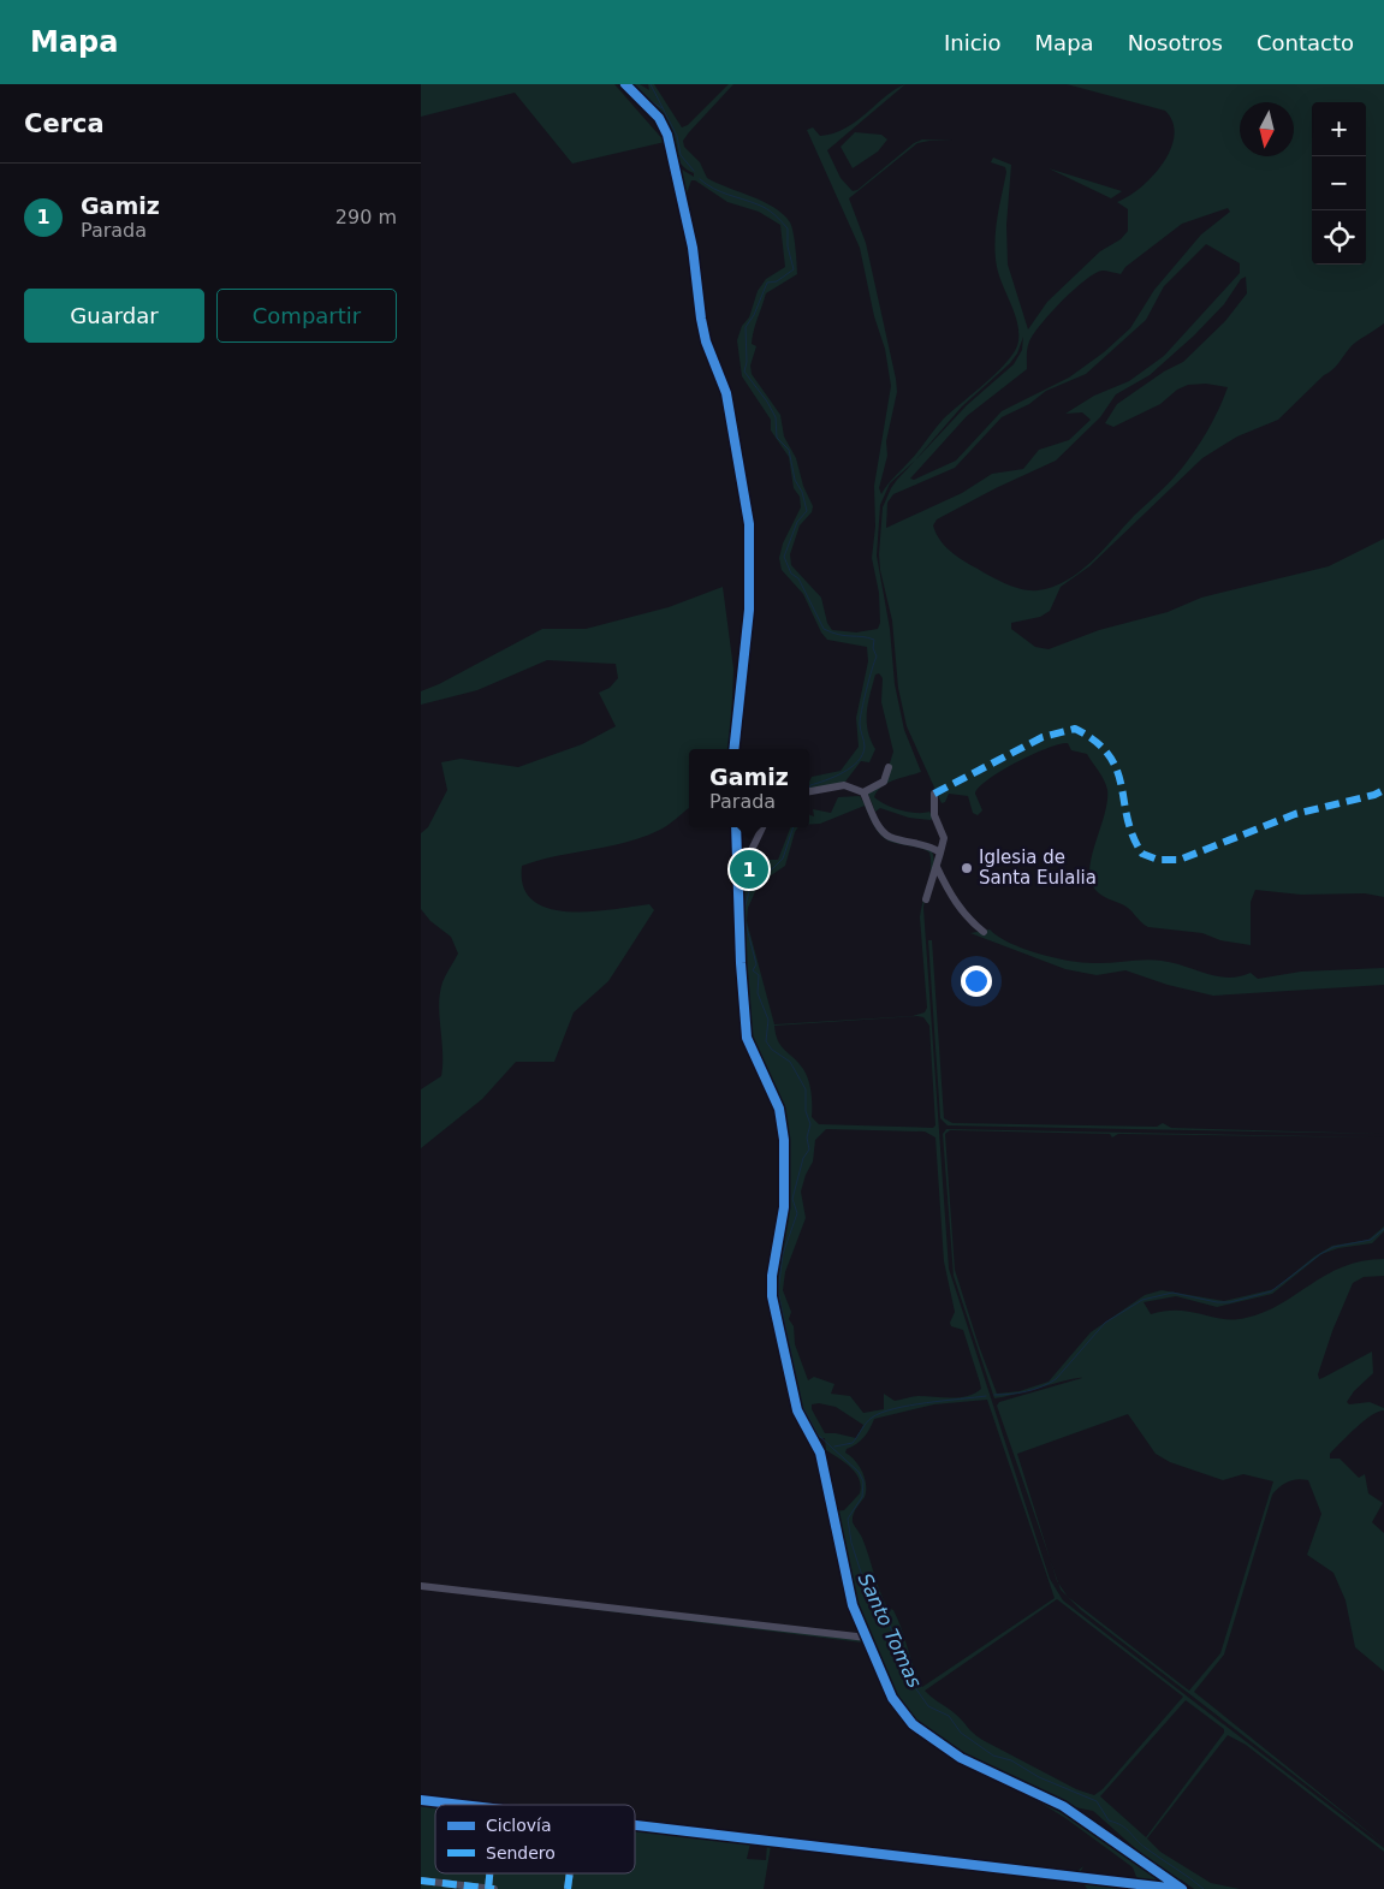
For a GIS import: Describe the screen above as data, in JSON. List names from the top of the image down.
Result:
{
  "water": ["Santo Tomas"],
  "places": ["Iglesia de Santa Eulalia"],
  "legend": ["Ciclovía", "Sendero"],
  "north": "bottom",
  "page": {
    "header": "Mapa",
    "nav": [
      "Inicio",
      "Mapa",
      "Nosotros",
      "Contacto"
    ],
    "heading": "Cerca",
    "map_buttons": ["+", "−"],
    "list": [
      {
        "mark": "1",
        "name": "Gamiz",
        "note": "Parada",
        "value": "290 m"
      }
    ],
    "buttons": ["Guardar", "Compartir"],
    "popup": ["Gamiz", "Parada"],
    "pins": "1"
  }
}
